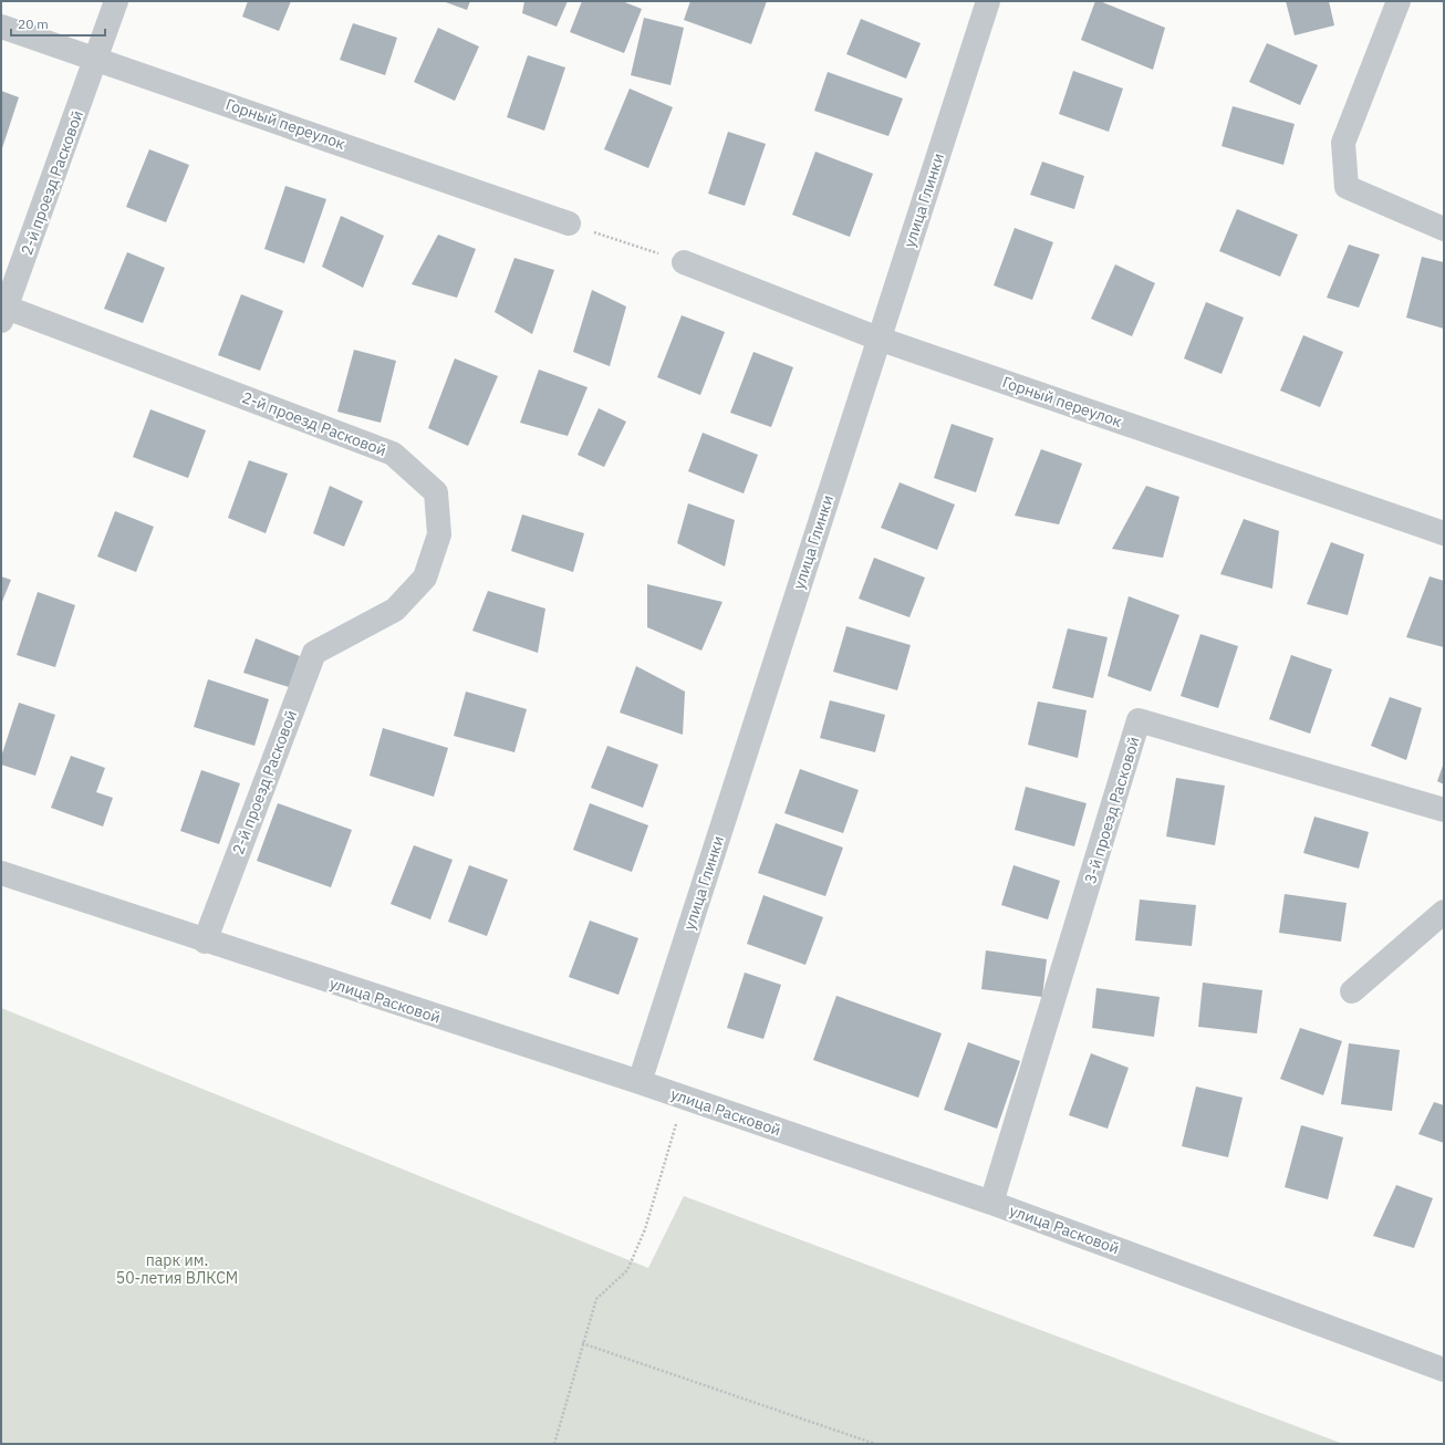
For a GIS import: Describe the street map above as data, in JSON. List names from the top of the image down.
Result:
{
  "streets": {
    "street": [
      "Горный переулок",
      "2-й проезд Расковой",
      "улица Глинки",
      "3-й проезд Расковой",
      "улица Расковой"
    ]
  },
  "crossings": [
    ["Горный переулок", "2-й проезд Расковой"],
    ["Горный переулок", "улица Глинки"],
    ["2-й проезд Расковой", "улица Расковой"],
    ["улица Глинки", "улица Расковой"],
    ["3-й проезд Расковой", "улица Расковой"]
  ],
  "parks": ["парк им. 50-летия ВЛКСМ"],
  "scale_bar": "20 m"
}
